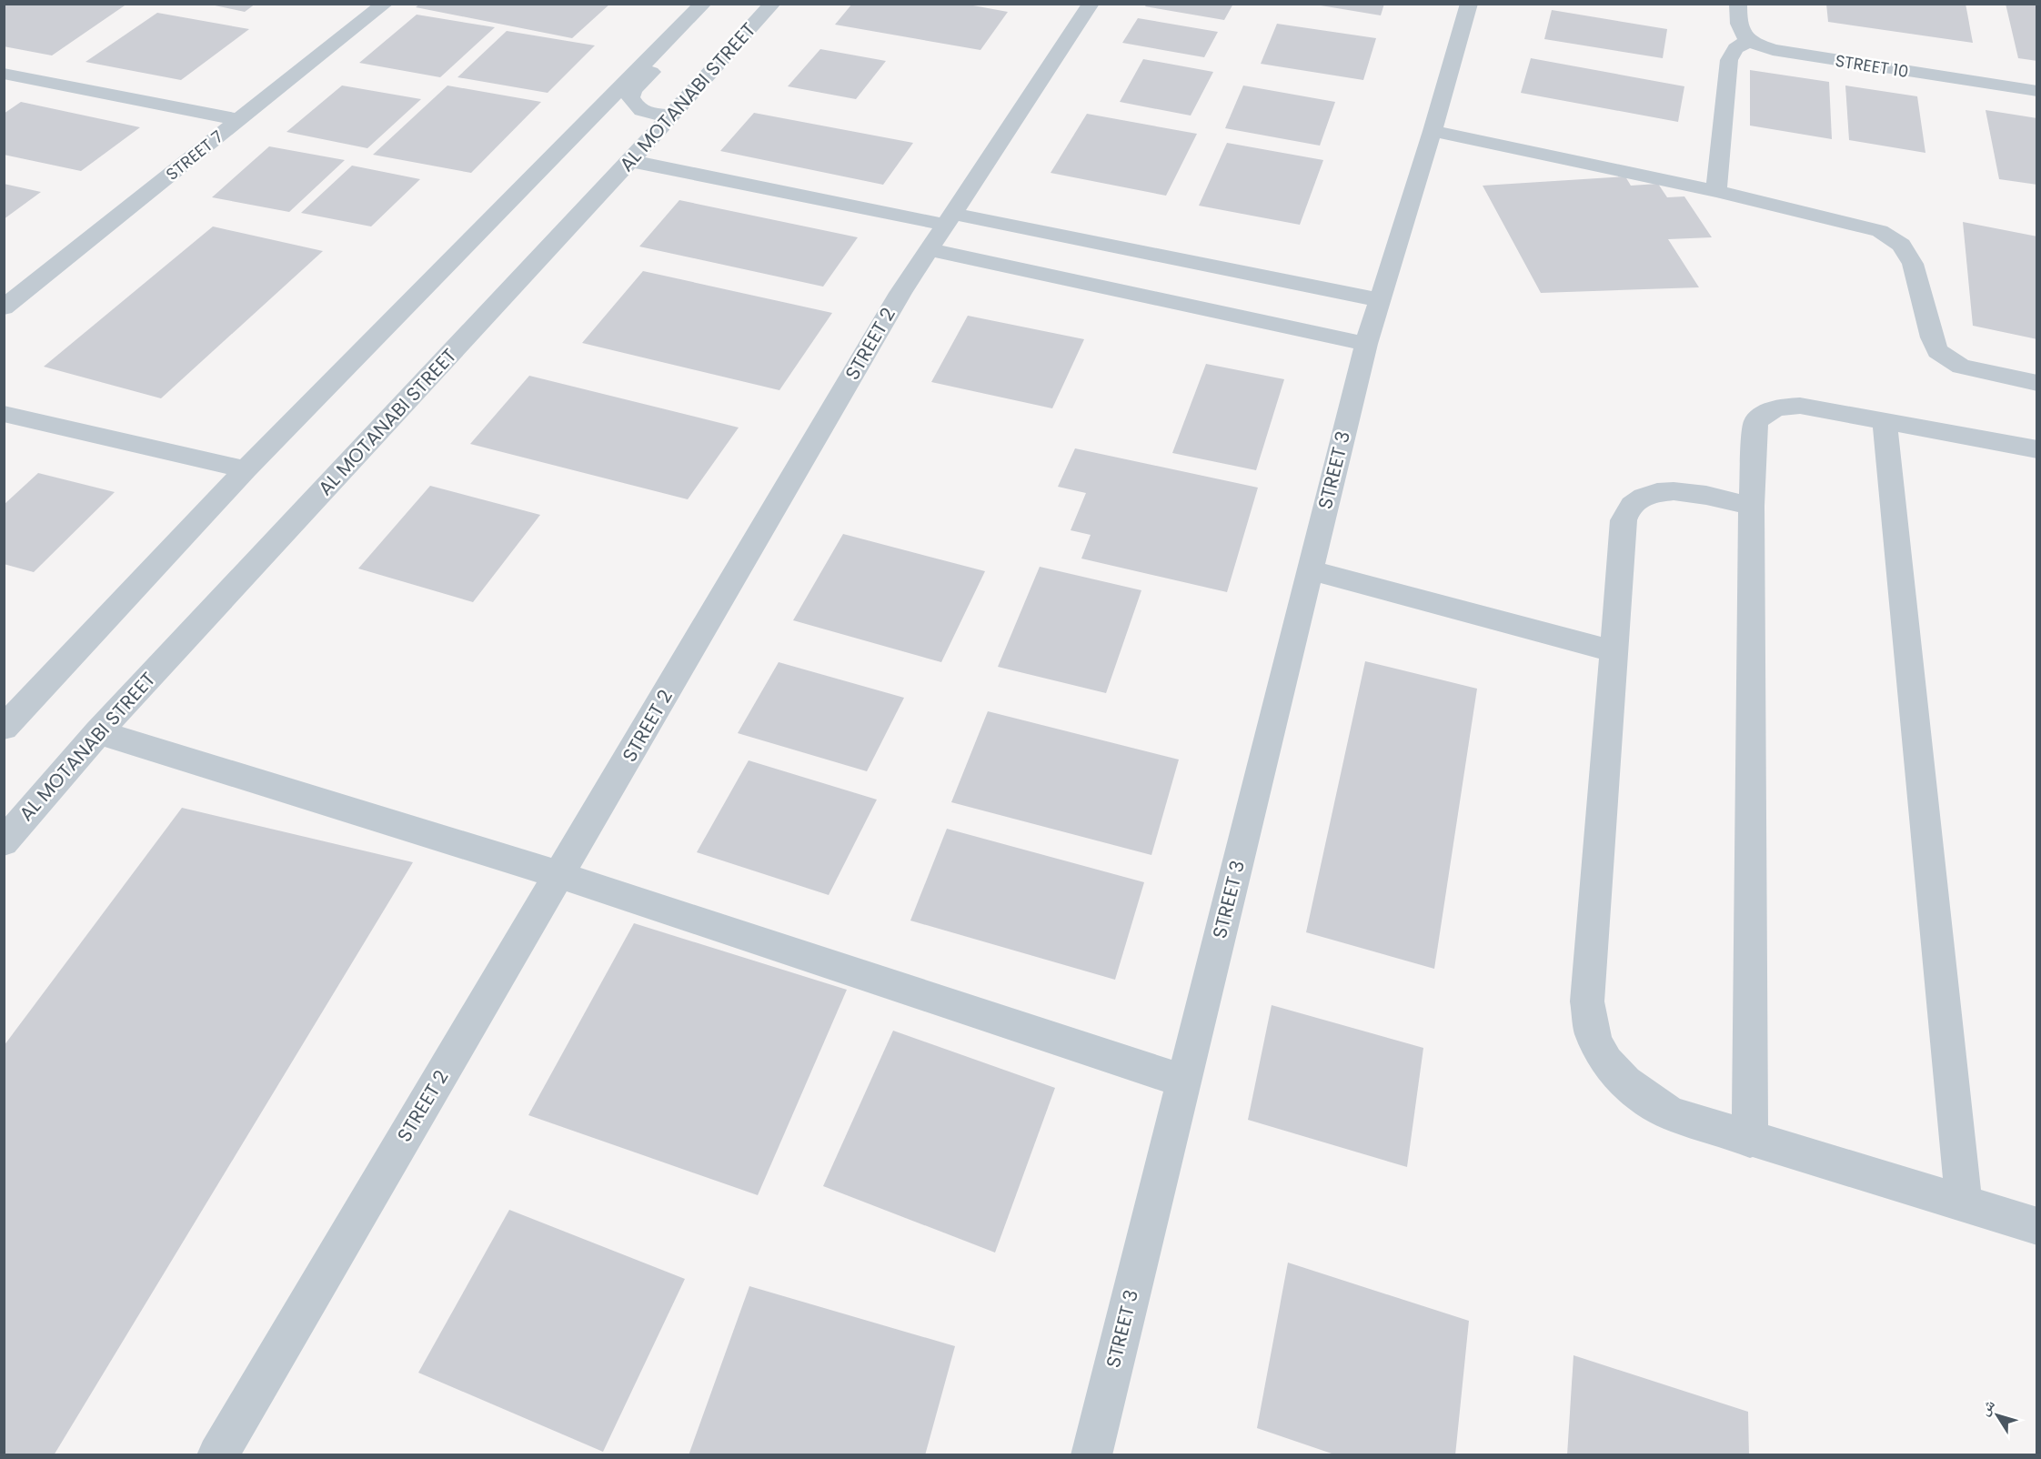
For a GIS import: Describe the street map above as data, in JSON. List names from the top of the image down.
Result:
{
  "streets": {
    "street": [
      "STREET 10",
      "AL MOTANABI STREET",
      "STREET 7",
      "STREET 2",
      "STREET 3"
    ]
  },
  "north": "top left"
}
